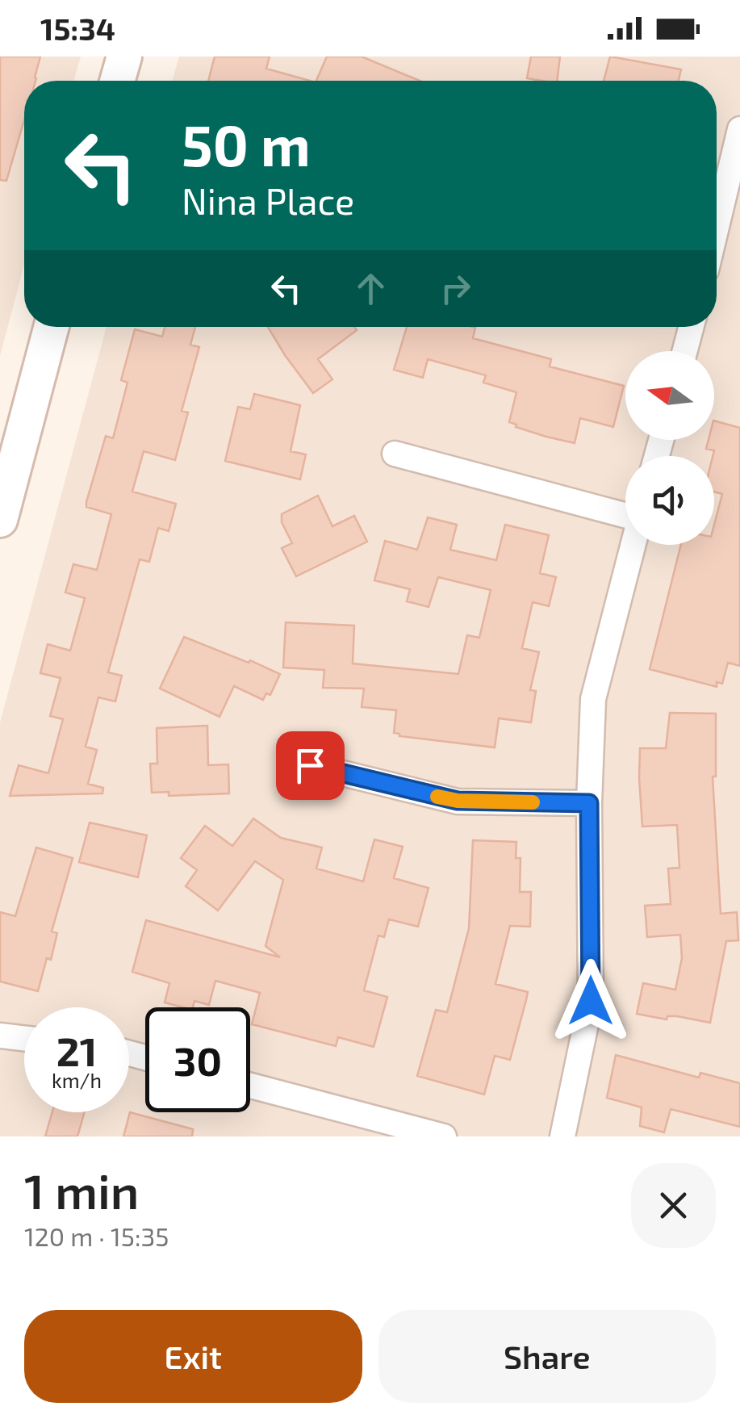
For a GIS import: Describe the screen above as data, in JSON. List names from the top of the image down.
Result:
{
  "north": "left",
  "page": {
    "status": "15:34",
    "turn": ["50 m", "Nina Place"],
    "speed": "21 km/h",
    "limit": "30",
    "heading": ["1 min", "120 m · 15:35"],
    "buttons": ["Exit", "Share"]
  }
}
